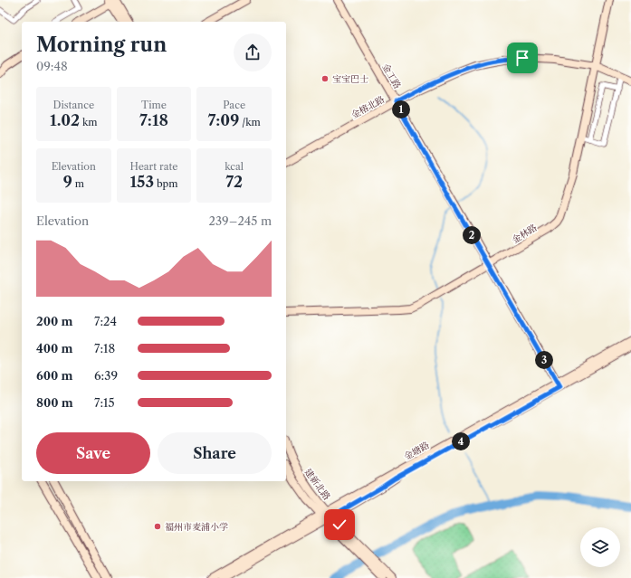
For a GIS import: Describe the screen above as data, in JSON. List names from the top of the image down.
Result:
{
  "streets": {
    "street": [
      "金工路",
      "金榕北路",
      "金林路",
      "金塘路",
      "建新北路"
    ]
  },
  "crossings": [
    ["金工路", "金榕北路"],
    ["金工路", "金林路"],
    ["金工路", "金塘路"],
    ["金榕北路", "金林路"],
    ["金塘路", "建新北路"]
  ],
  "places": ["宝宝巴士", "福州市麦浦小学"],
  "page": {
    "heading": ["Morning run", "09:48"],
    "stats": [
      ["Distance", "1.02 km"],
      ["Time", "7:18"],
      ["Pace", "7:09 /km"],
      ["Elevation", "9 m"],
      ["Heart rate", "153 bpm"],
      ["kcal", "72"]
    ],
    "pins": [
      "1",
      "2",
      "3",
      "4"
    ],
    "chart": ["Elevation", "239–245 m"],
    "list": [
      {
        "name": "200 m",
        "note": "7:24"
      },
      {
        "name": "400 m",
        "note": "7:18"
      },
      {
        "name": "600 m",
        "note": "6:39"
      },
      {
        "name": "800 m",
        "note": "7:15"
      }
    ],
    "buttons": ["Save", "Share"]
  }
}
